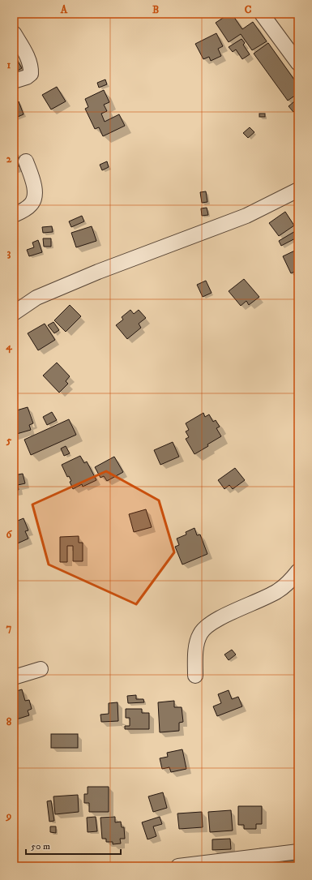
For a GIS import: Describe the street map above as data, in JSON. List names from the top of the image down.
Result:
{
  "scale_bar": "50 m",
  "grid": {
    "columns": ["A", "B", "C"],
    "rows": [
      "1",
      "2",
      "3",
      "4",
      "5",
      "6",
      "7",
      "8",
      "9"
    ]
  }
}
